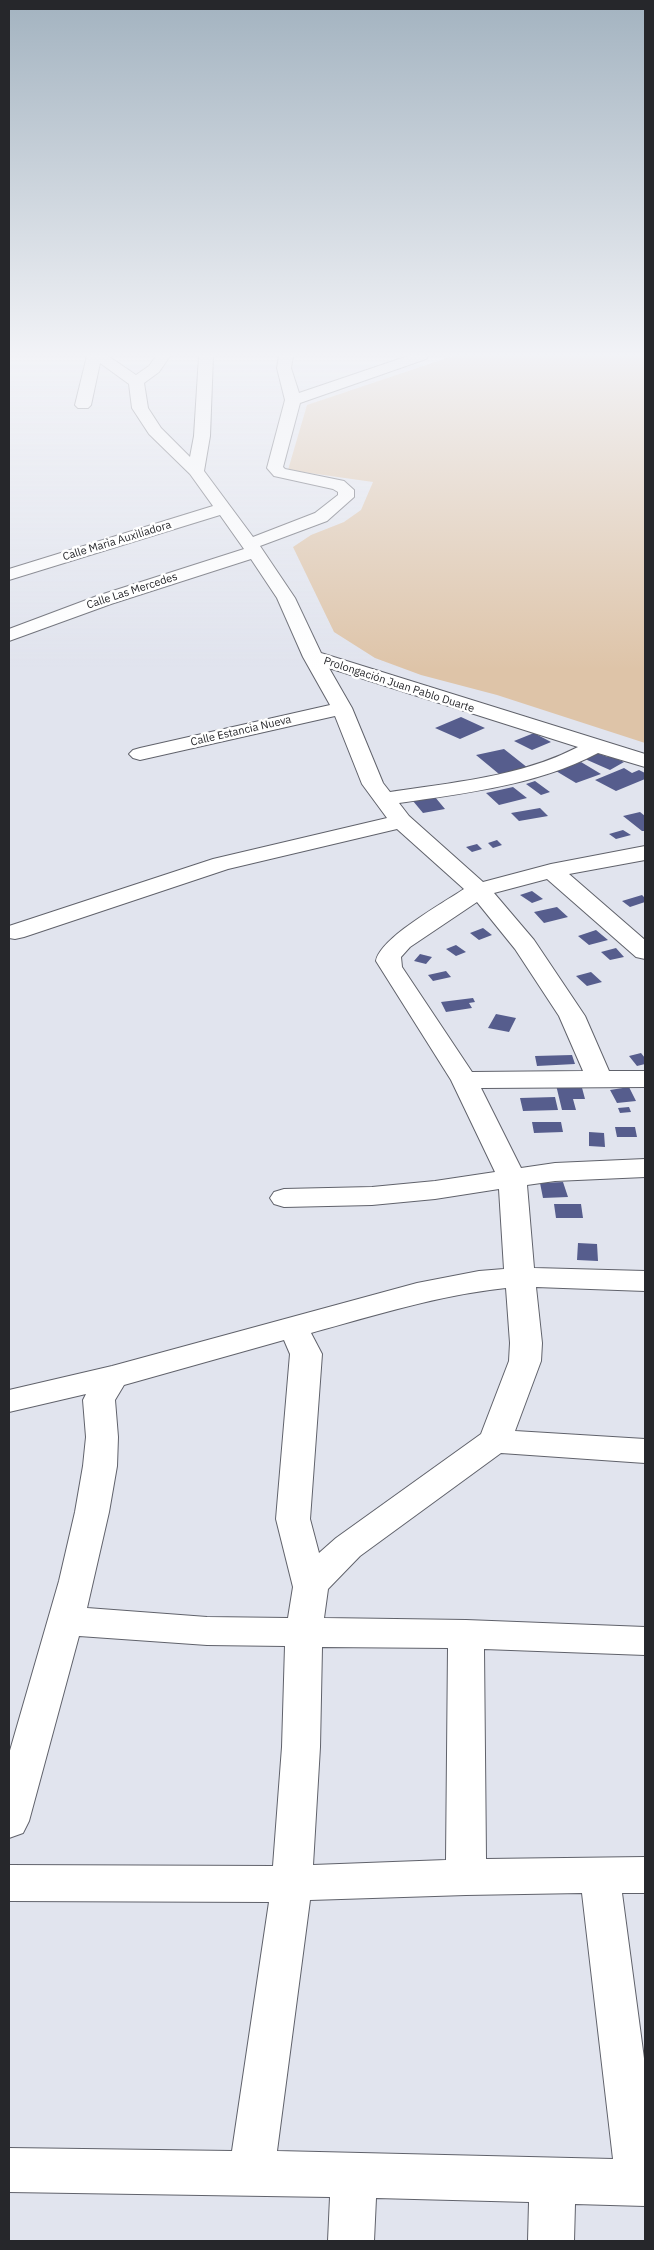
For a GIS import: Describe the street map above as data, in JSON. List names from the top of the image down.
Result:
{
  "streets": {
    "street": [
      "Calle Maria Auxiliadora",
      "Calle Las Mercedes",
      "Prolongación Juan Pablo Duarte",
      "Calle Estancia Nueva"
    ]
  },
  "crossings": [
    ["Calle Maria Auxiliadora", "Prolongación Juan Pablo Duarte"],
    ["Calle Las Mercedes", "Prolongación Juan Pablo Duarte"]
  ]
}
